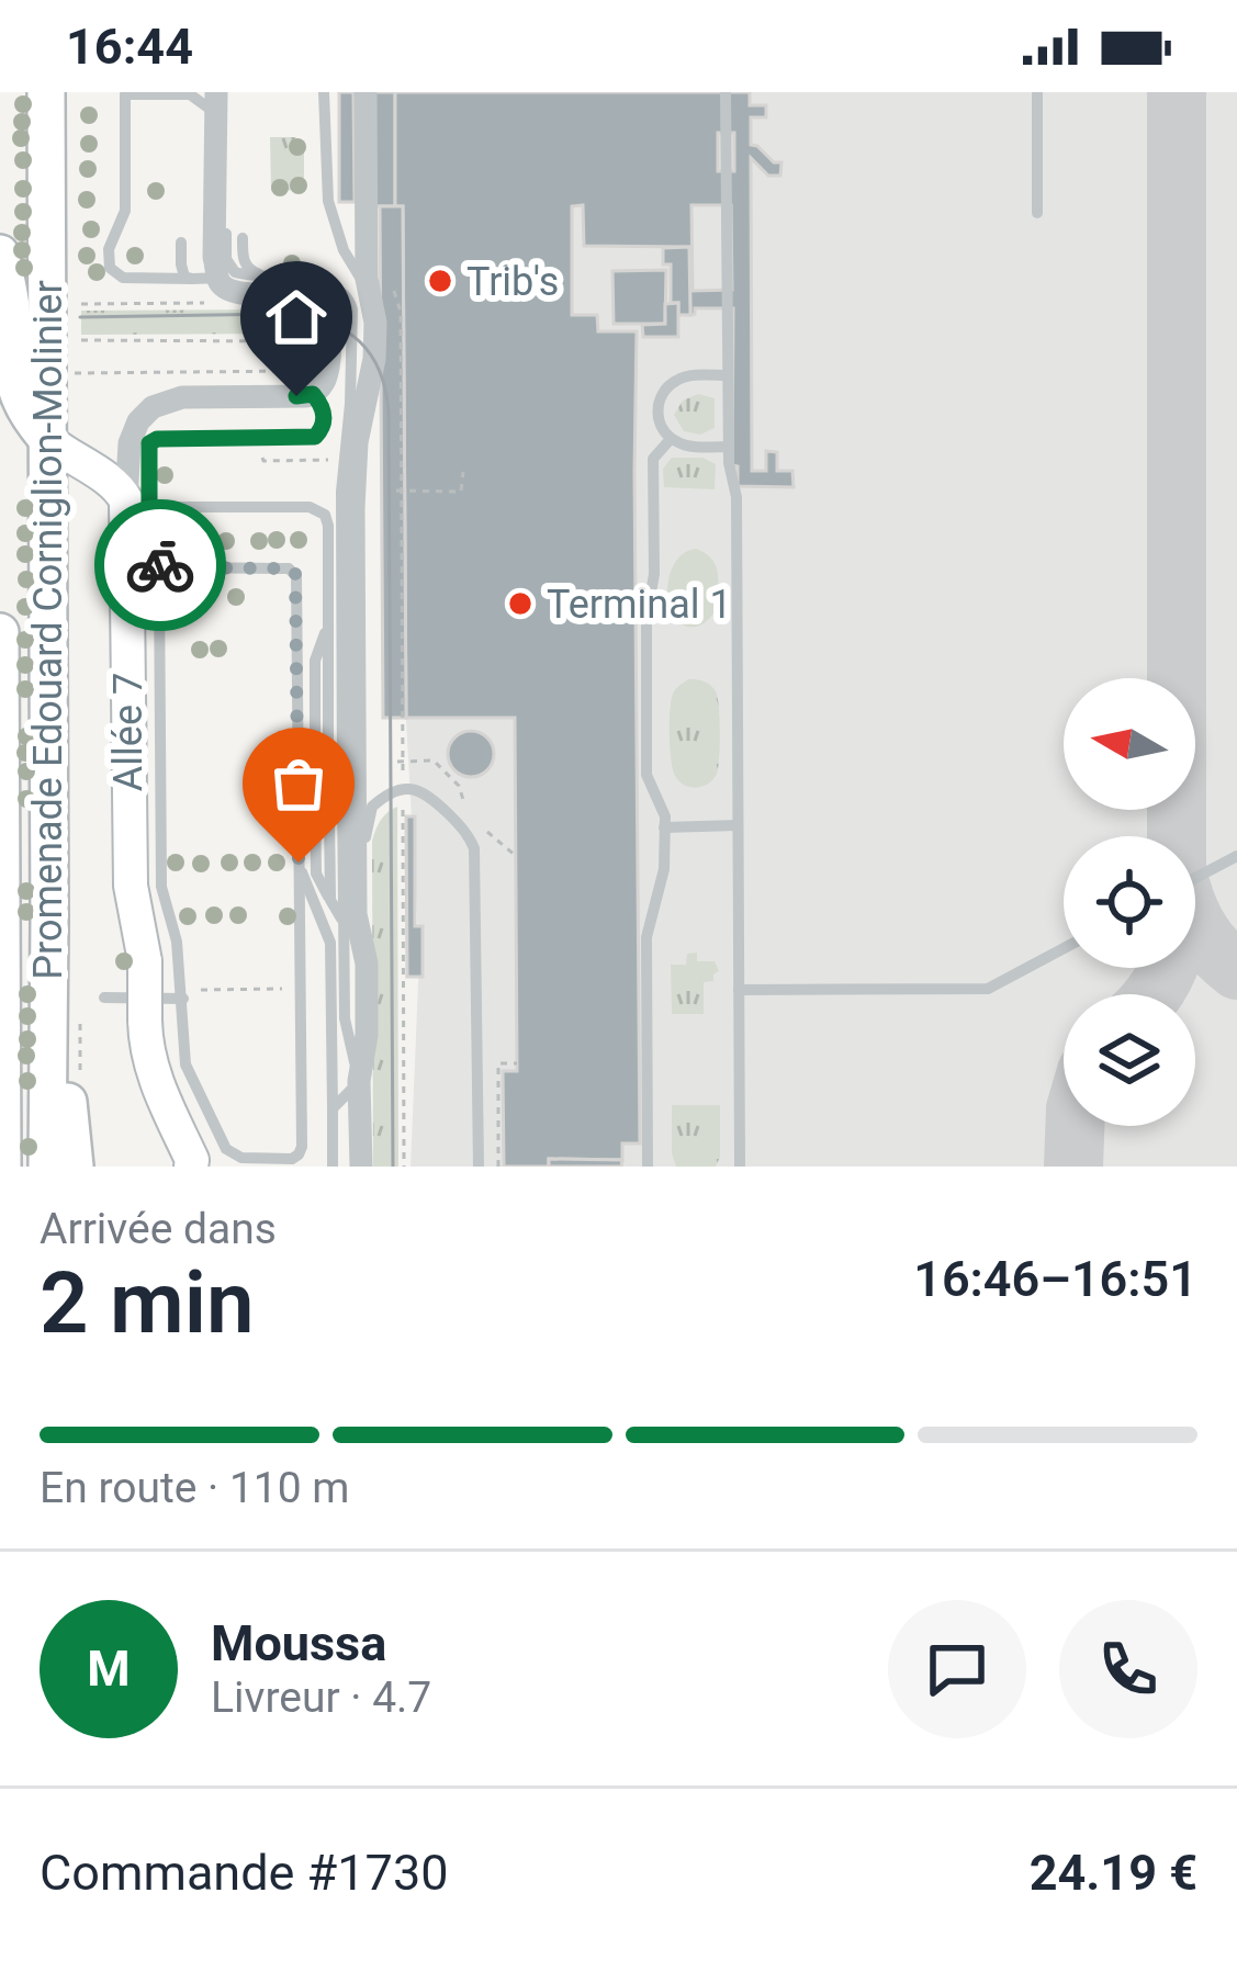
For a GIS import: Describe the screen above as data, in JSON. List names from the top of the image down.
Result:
{
  "streets": {
    "main road": ["Promenade Edouard Corniglion-Molinier"],
    "lane": ["Allée 7"]
  },
  "places": ["Trib's", "Terminal 1"],
  "north": "left",
  "page": {
    "status": "16:44",
    "heading": ["2 min", "Arrivée dans", "16:46–16:51"],
    "panel": [
      "Moussa",
      "Livreur · 4.7",
      "Commande #1730",
      "24.19 €"
    ],
    "bar": "En route · 110 m",
    "round": "M"
  }
}
